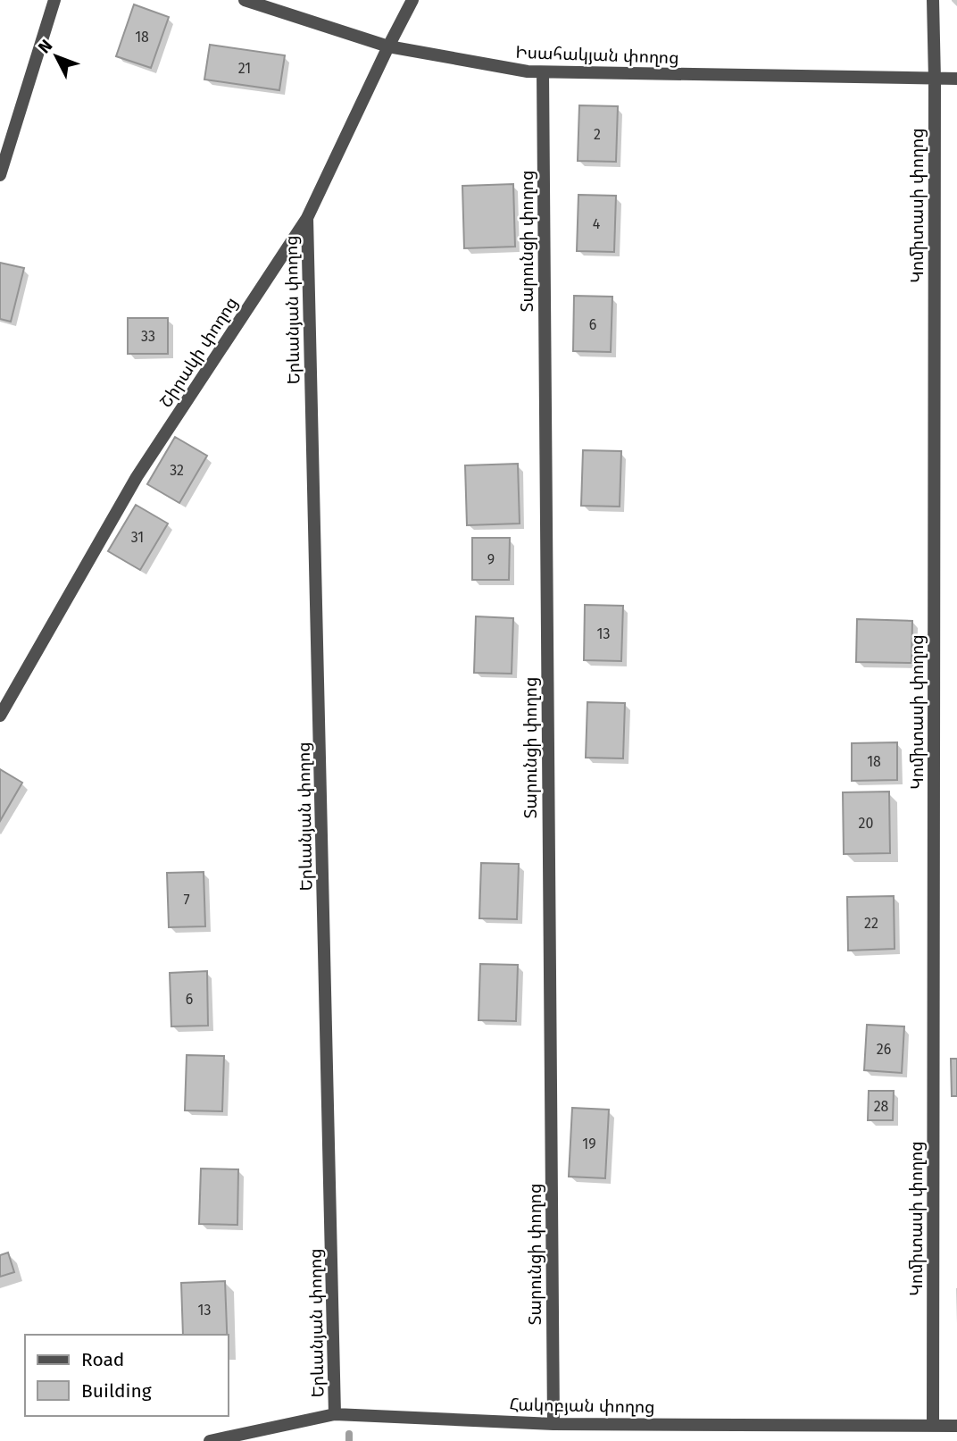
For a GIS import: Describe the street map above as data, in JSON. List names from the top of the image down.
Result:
{
  "streets": {
    "street": [
      "Իսահակյան փողոց",
      "Կոմիտասի փողոց",
      "Տարունցի փողոց",
      "Երևանյան փողոց",
      "Շիրակի փողոց",
      "Հակոբյան փողոց"
    ]
  },
  "crossings": [
    ["Իսահակյան փողոց", "Կոմիտասի փողոց"],
    ["Իսահակյան փողոց", "Տարունցի փողոց"],
    ["Իսահակյան փողոց", "Շիրակի փողոց"],
    ["Կոմիտասի փողոց", "Հակոբյան փողոց"],
    ["Տարունցի փողոց", "Հակոբյան փողոց"],
    ["Երևանյան փողոց", "Շիրակի փողոց"],
    ["Երևանյան փողոց", "Հակոբյան փողոց"]
  ],
  "house_numbers": [
    "18",
    "21",
    "2",
    "4",
    "6",
    "33",
    "32",
    "31",
    "9",
    "13",
    "18",
    "20",
    "7",
    "22",
    "6",
    "26",
    "28",
    "19",
    "13"
  ],
  "legend": ["Road", "Building"],
  "north": "top left"
}
